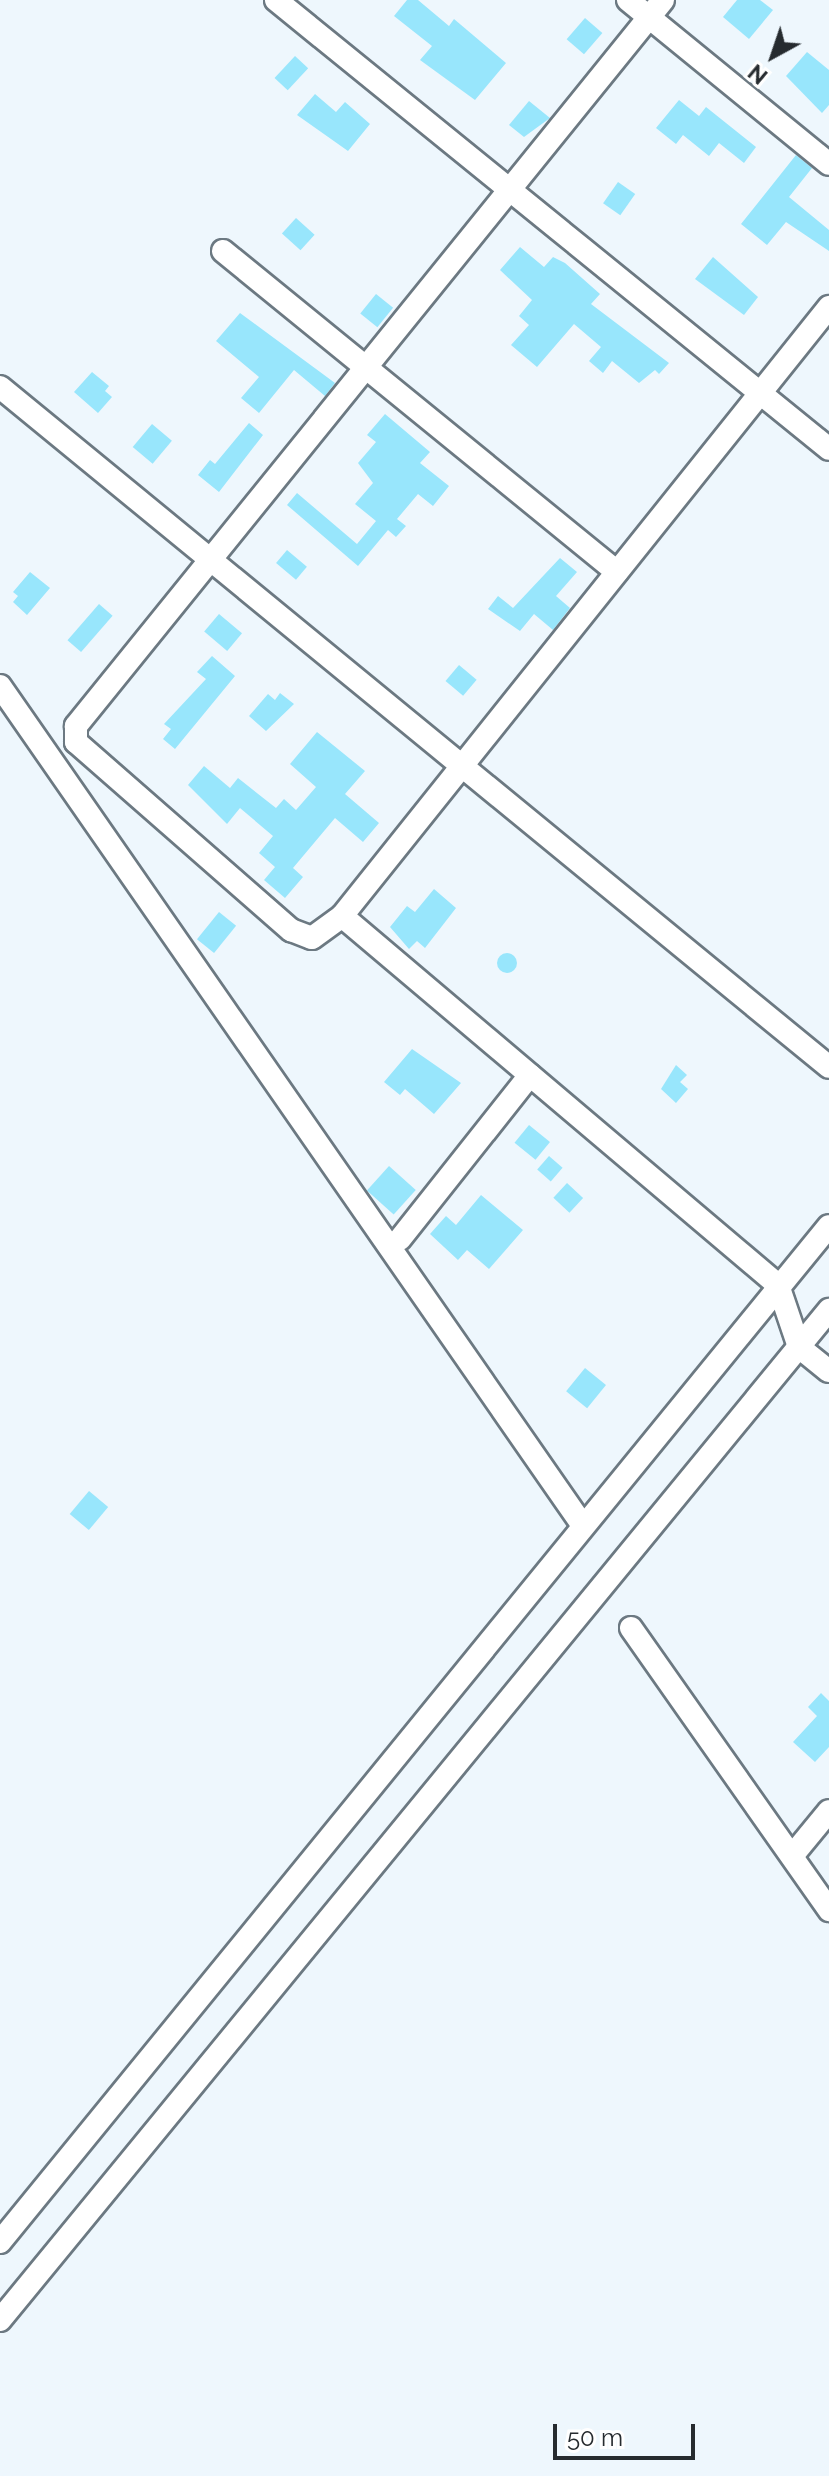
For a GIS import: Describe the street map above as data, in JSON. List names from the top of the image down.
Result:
{
  "scale_bar": "50 m",
  "north": "bottom left"
}
